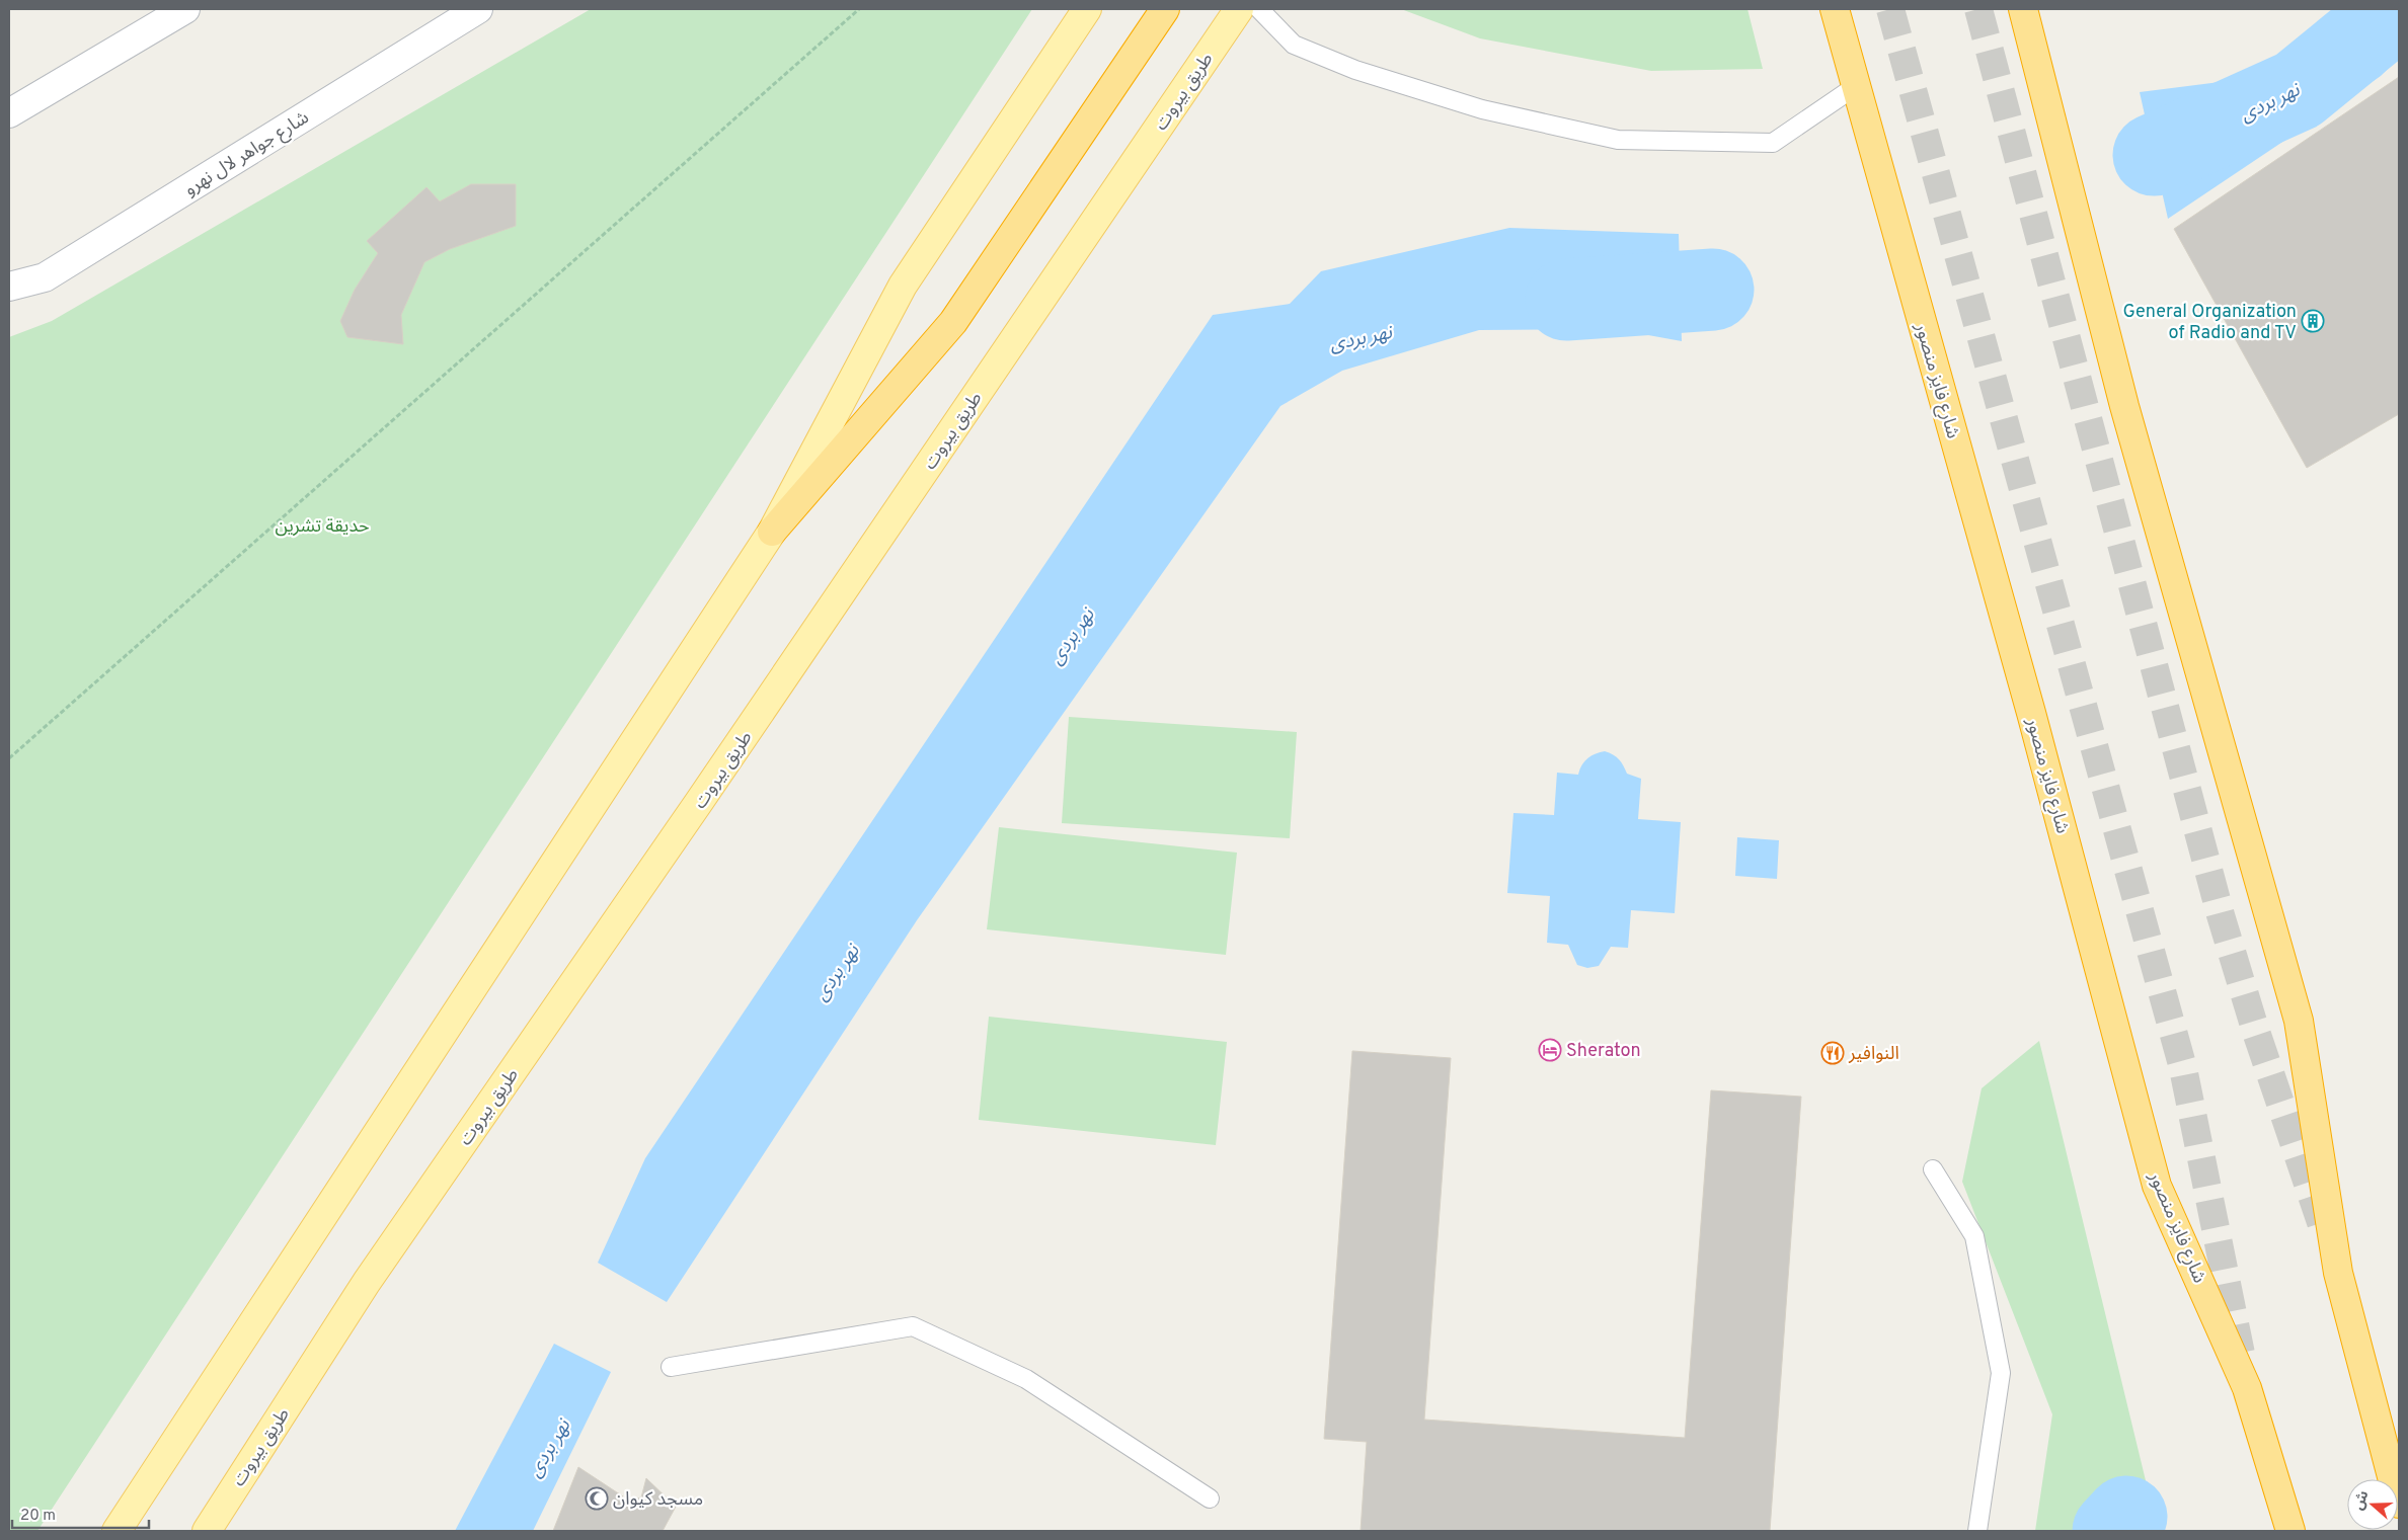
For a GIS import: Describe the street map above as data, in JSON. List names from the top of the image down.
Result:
{
  "streets": {
    "highway": ["شارع فايز منصور"],
    "main road": ["طريق بيروت", "شارع جواهر لال نهرو"]
  },
  "water": ["نهر بردى"],
  "parks": ["حديقة تشرين"],
  "places": {
    "building": ["General Organization of Radio and TV"],
    "hotel": ["Sheraton"],
    "restaurant": ["النوافير"],
    "mosque": ["مسجد كيوان"]
  },
  "scale_bar": "20 m",
  "north": "left"
}
